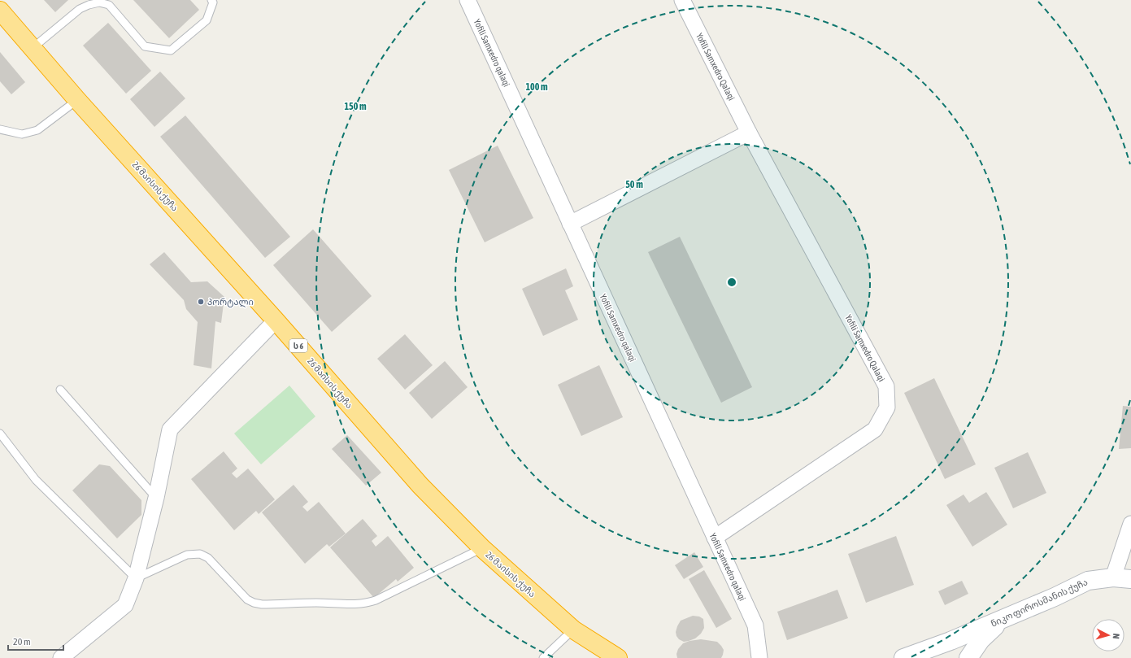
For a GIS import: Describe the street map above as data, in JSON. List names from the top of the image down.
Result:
{
  "streets": {
    "highway": ["26 მაისის ქუჩა", "ს 6"],
    "main road": ["ნიკო ფიროსმანის ქუჩა"],
    "street": ["Yofili Samxedro qalaqi", "Yofili Samxedro Qalaqi"]
  },
  "crossings": [
    ["Yofili Samxedro qalaqi", "Yofili Samxedro Qalaqi"]
  ],
  "places": ["პორტალი"],
  "scale_bar": "20 m",
  "north": "right",
  "rings": ["100 m", "150 m", "50 m"]
}
